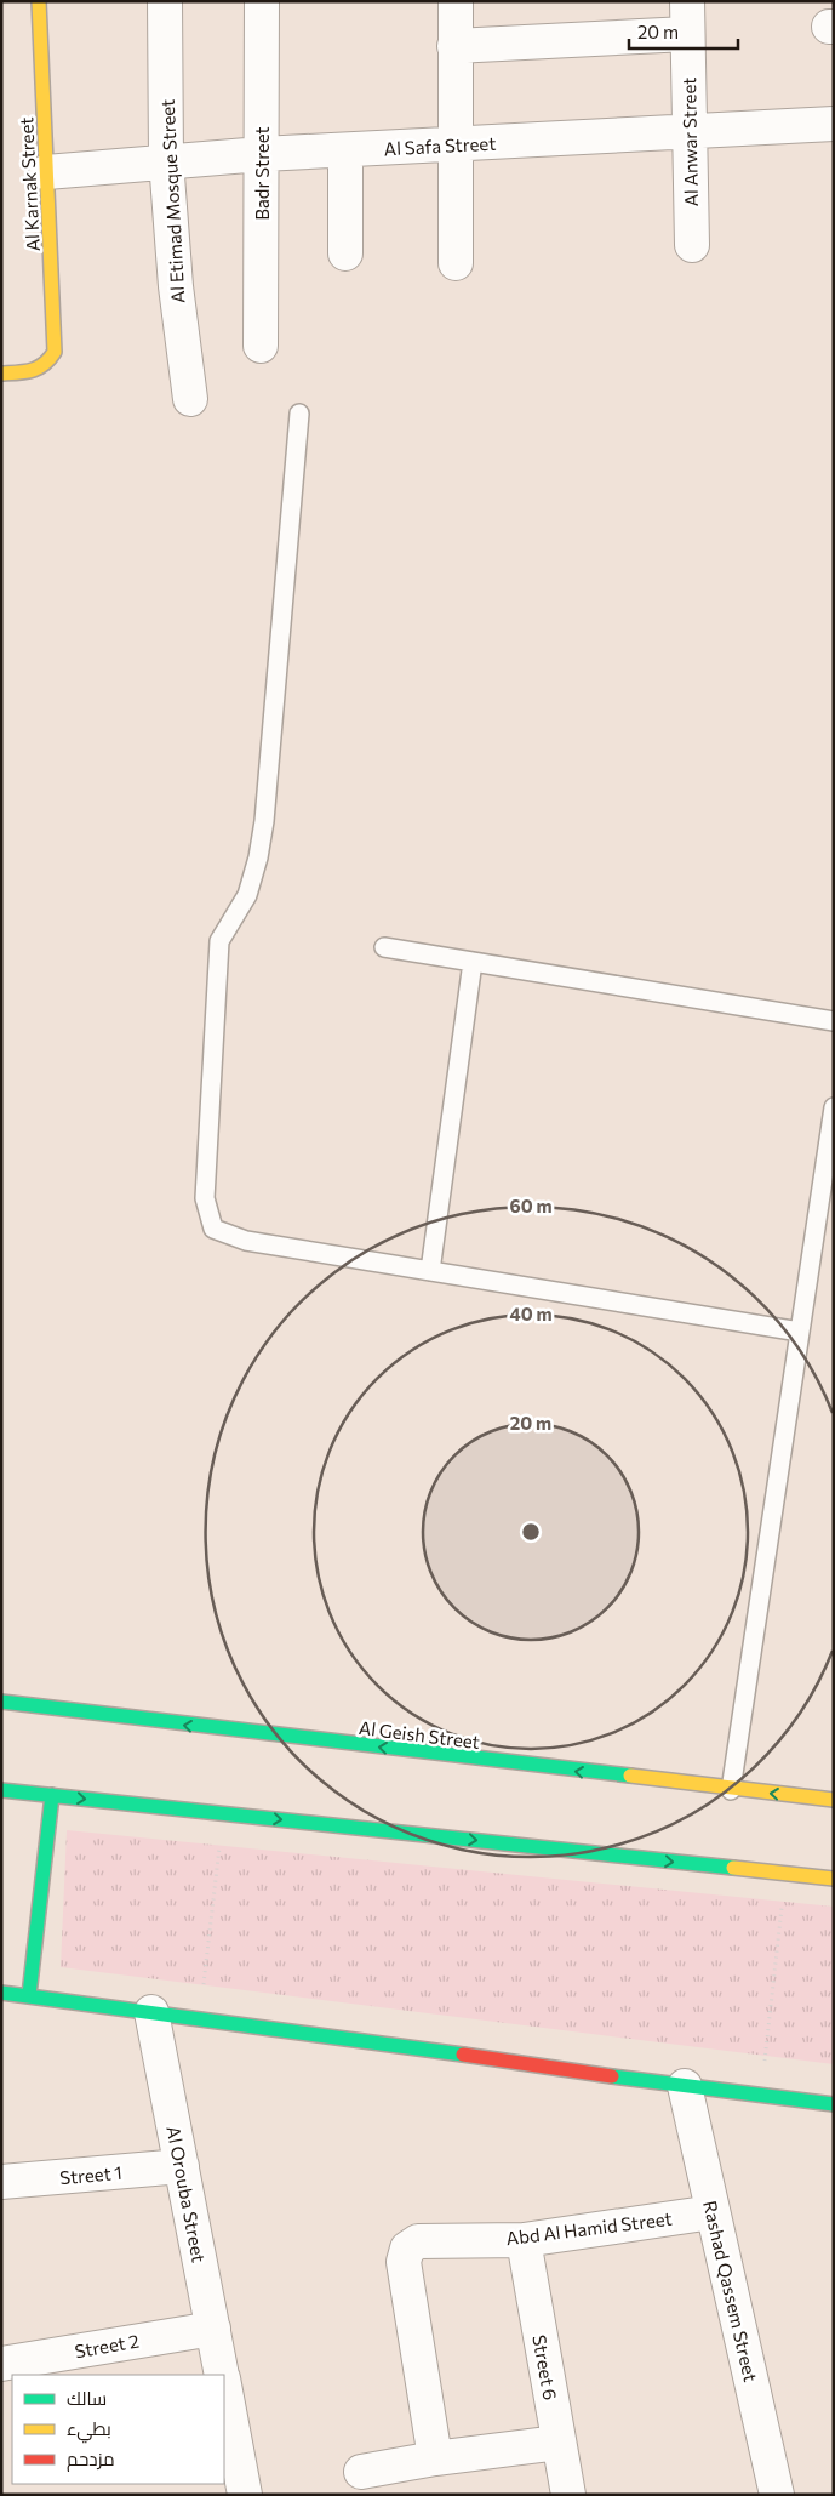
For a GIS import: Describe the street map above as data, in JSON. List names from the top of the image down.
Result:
{
  "streets": {
    "main road": ["Al Karnak Street", "Al Geish Street"],
    "street": [
      "Al Anwar Street",
      "Al Safa Street",
      "Badr Street",
      "Al Etimad Mosque Street",
      "Street 1",
      "Al Orouba Street",
      "Abd Al Hamid Street",
      "Rashad Qassem Street",
      "Street 2",
      "Street 6"
    ]
  },
  "crossings": [
    ["Al Anwar Street", "Al Safa Street"],
    ["Al Safa Street", "Badr Street"],
    ["Al Safa Street", "Al Karnak Street"],
    ["Al Safa Street", "Al Etimad Mosque Street"],
    ["Street 1", "Al Orouba Street"],
    ["Al Orouba Street", "Street 2"],
    ["Abd Al Hamid Street", "Rashad Qassem Street"],
    ["Abd Al Hamid Street", "Street 6"]
  ],
  "legend": ["سالك", "بطيء", "مزدحم"],
  "scale_bar": "20 m",
  "rings": ["60 m", "40 m", "20 m"]
}
